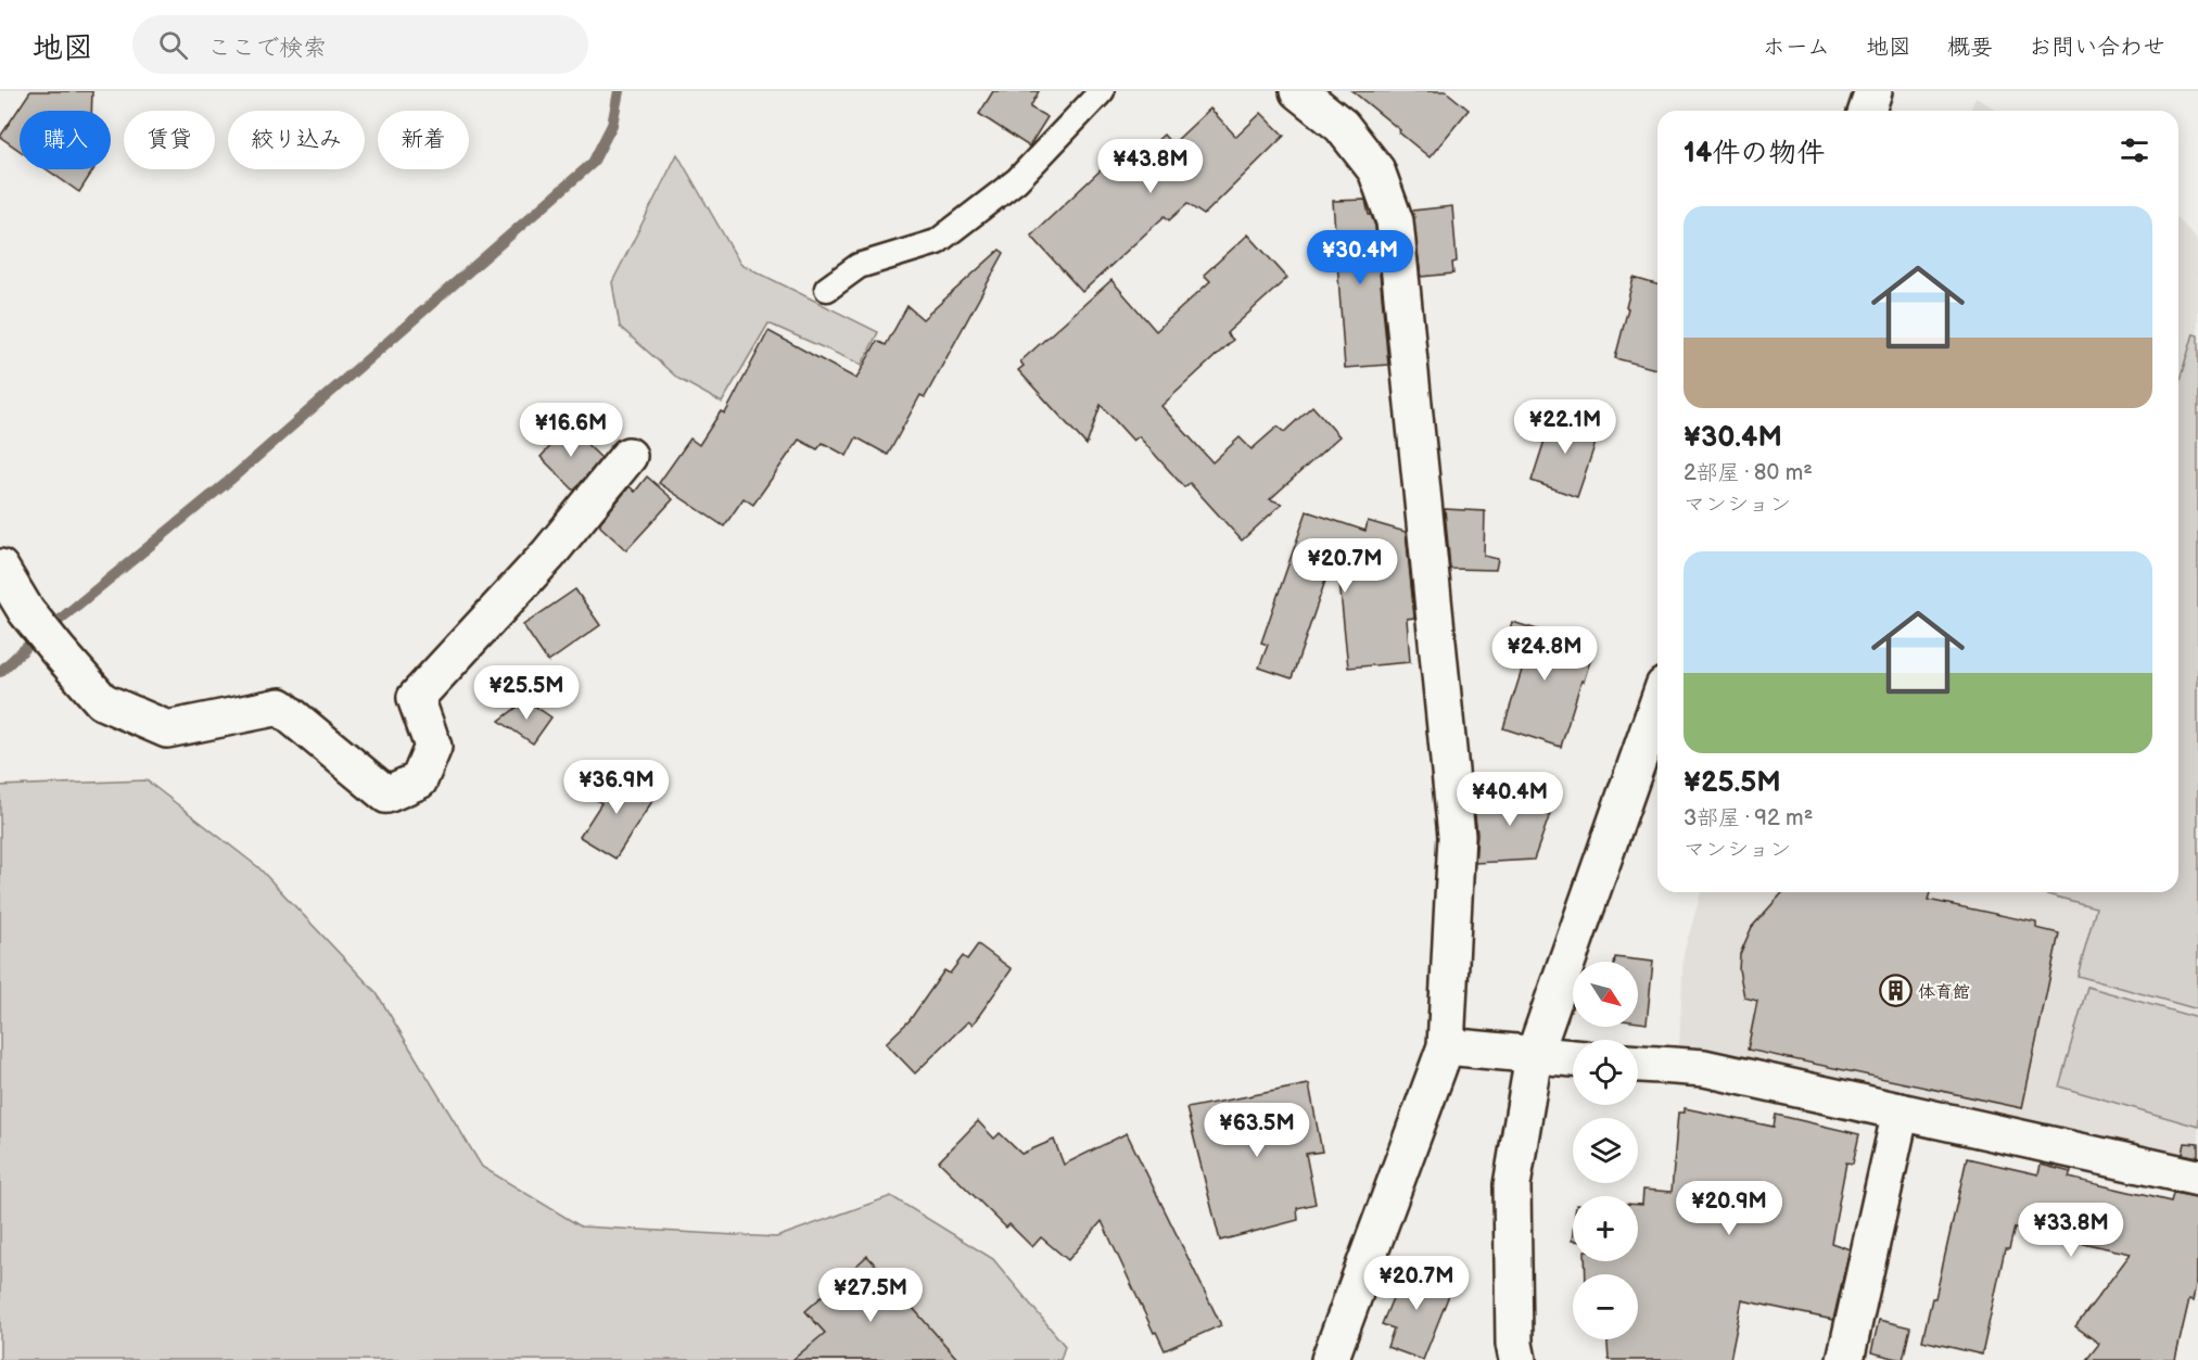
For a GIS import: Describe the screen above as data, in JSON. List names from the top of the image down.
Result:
{
  "places": {
    "building": ["体育館"]
  },
  "north": "bottom right",
  "page": {
    "header": "地図",
    "search": "ここで検索",
    "nav": [
      "ホーム",
      "地図",
      "概要",
      "お問い合わせ"
    ],
    "chip": [
      "購入",
      "賃貸",
      "絞り込み",
      "新着"
    ],
    "heading": "14件の物件",
    "price": [
      "¥43.8M",
      "¥30.4M",
      "¥22.1M",
      "¥16.6M",
      "¥20.7M",
      "¥24.8M",
      "¥25.5M",
      "¥36.9M",
      "¥40.4M",
      "¥63.5M",
      "¥20.9M",
      "¥33.8M",
      "¥20.7M",
      "¥27.5M"
    ],
    "list": [
      {
        "name": "¥30.4M",
        "note": "2部屋 · 80 m² · マンション"
      },
      {
        "name": "¥25.5M",
        "note": "3部屋 · 92 m² · マンション"
      }
    ],
    "map_buttons": ["+", "−"]
  }
}
